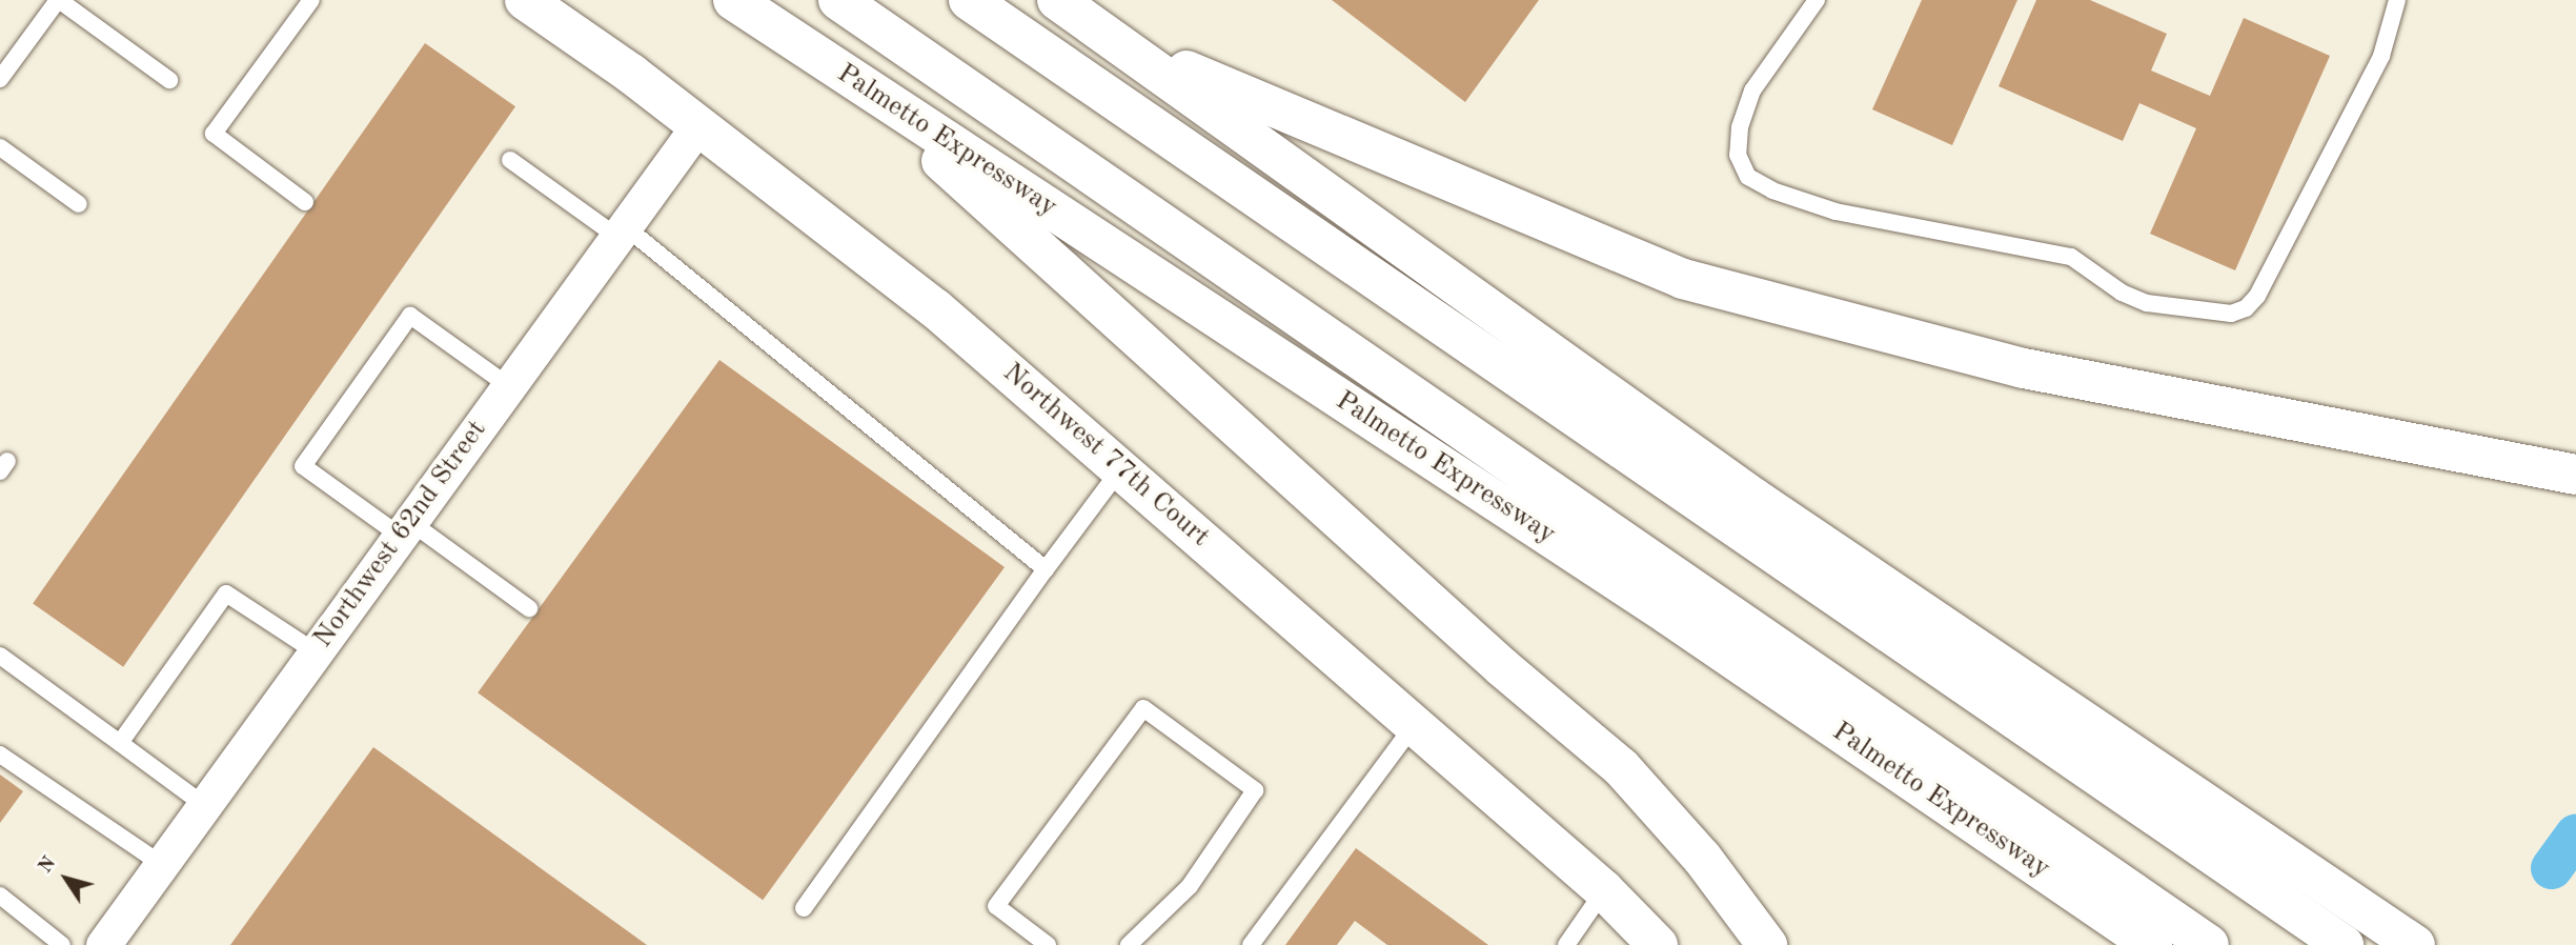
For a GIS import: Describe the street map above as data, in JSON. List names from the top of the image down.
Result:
{
  "streets": {
    "main road": ["Palmetto Expressway", "Northwest 77th Court"],
    "street": ["Northwest 62nd Street"]
  },
  "crossings": [
    ["Northwest 77th Court", "Northwest 62nd Street"]
  ],
  "north": "top left"
}
